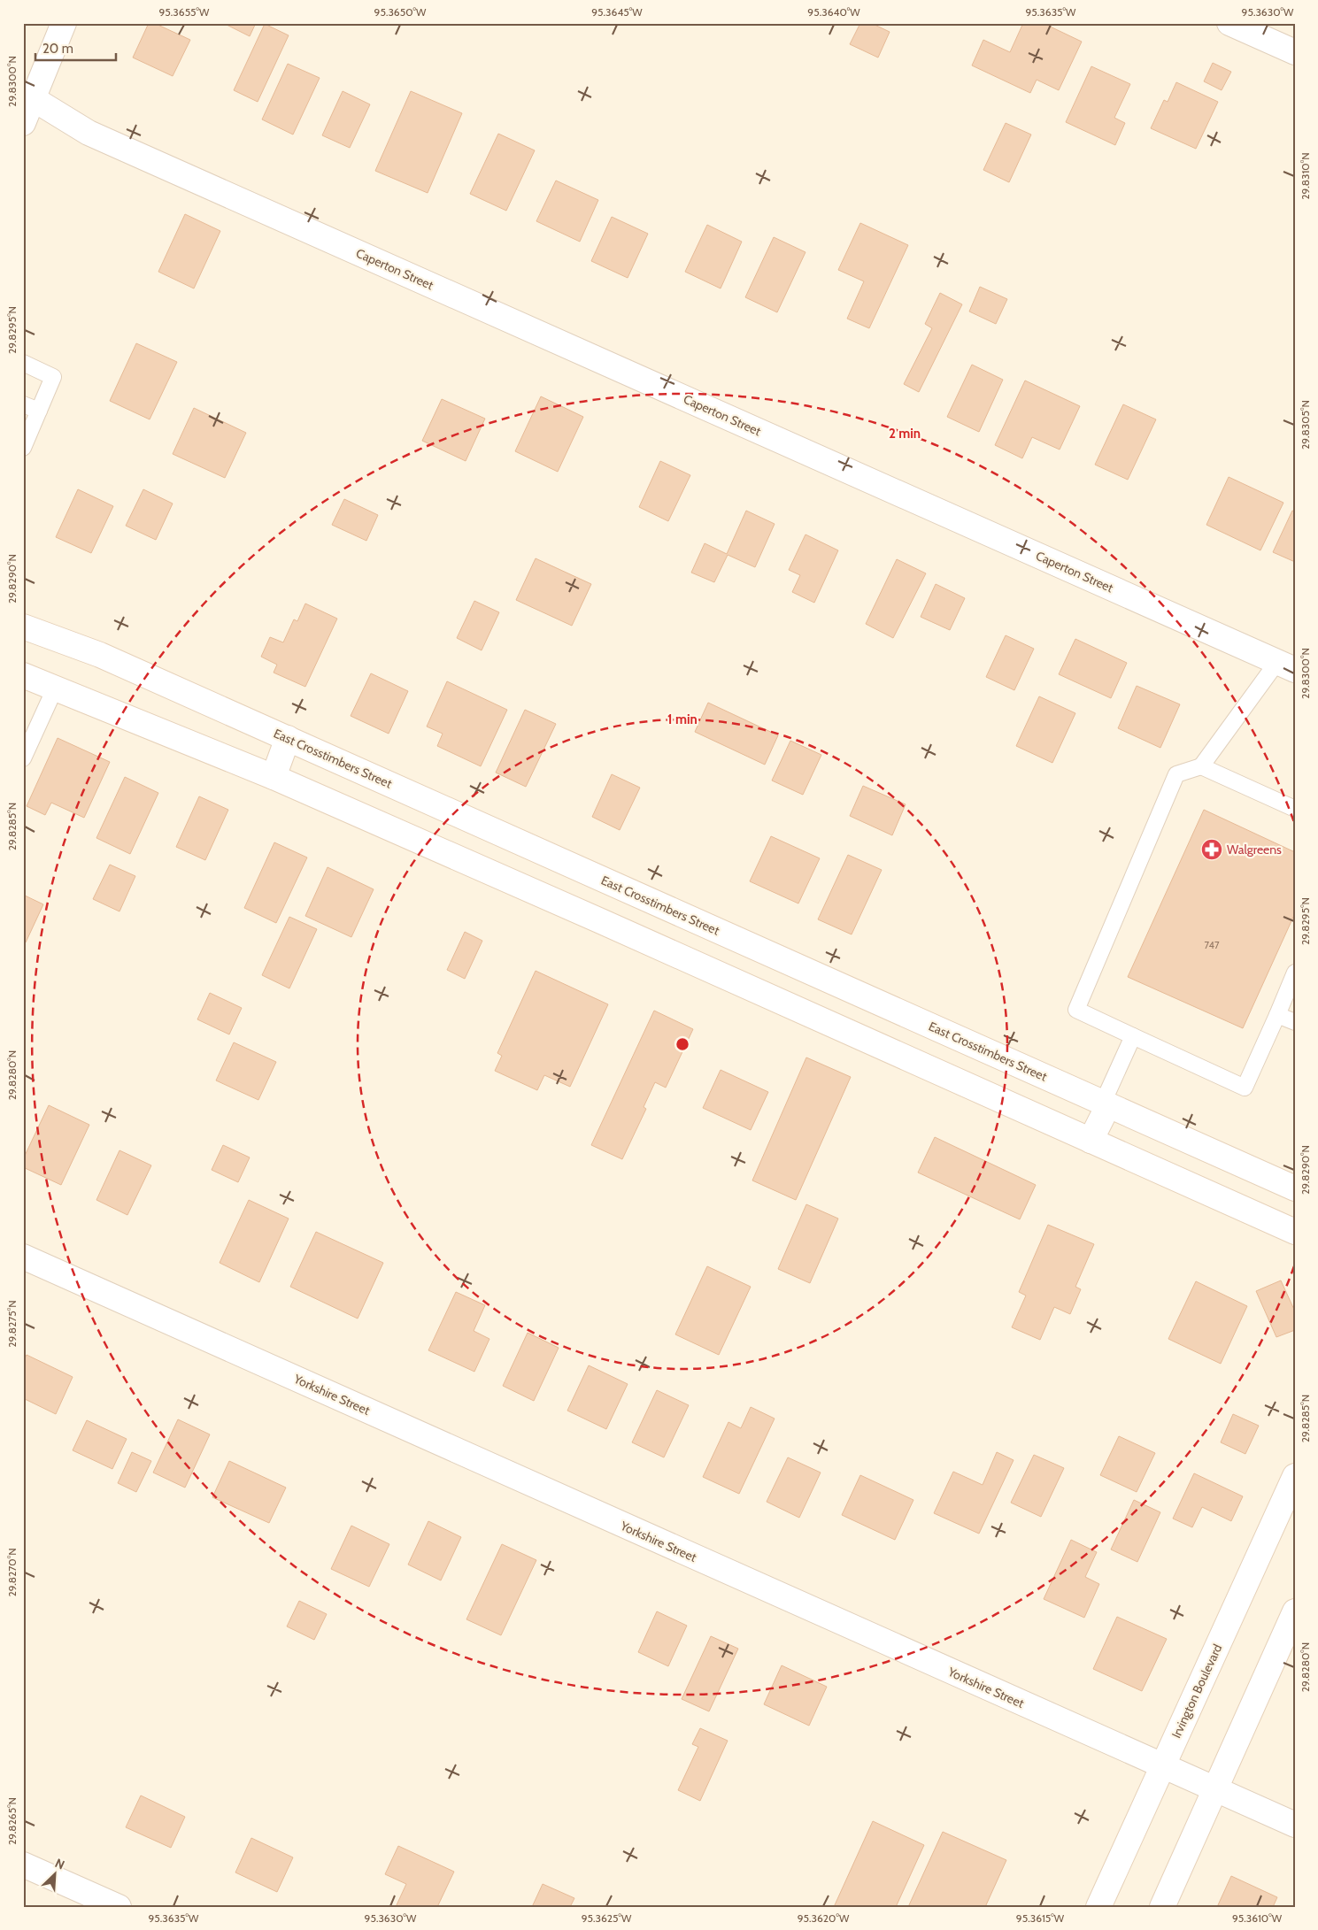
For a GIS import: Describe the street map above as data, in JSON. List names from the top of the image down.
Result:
{
  "streets": {
    "main road": [
      "Caperton Street",
      "East Crosstimbers Street",
      "Yorkshire Street",
      "Irvington Boulevard"
    ]
  },
  "crossings": [
    ["Yorkshire Street", "Irvington Boulevard"]
  ],
  "places": {
    "pharmacy": ["Walgreens"]
  },
  "house_numbers": ["747"],
  "scale_bar": "20 m",
  "north": "top right",
  "coordinates": [
    "95.3655°W",
    "95.3650°W",
    "95.3645°W",
    "95.3640°W",
    "95.3635°W",
    "95.3630°W",
    "29.8300°N",
    "29.8310°N",
    "29.8295°N",
    "29.8305°N",
    "29.8290°N",
    "29.8285°N",
    "29.8280°N",
    "29.8275°N",
    "29.8270°N",
    "29.8265°N",
    "95.3625°W",
    "95.3620°W",
    "95.3615°W",
    "95.3610°W"
  ],
  "rings": ["2 min", "1 min"]
}
